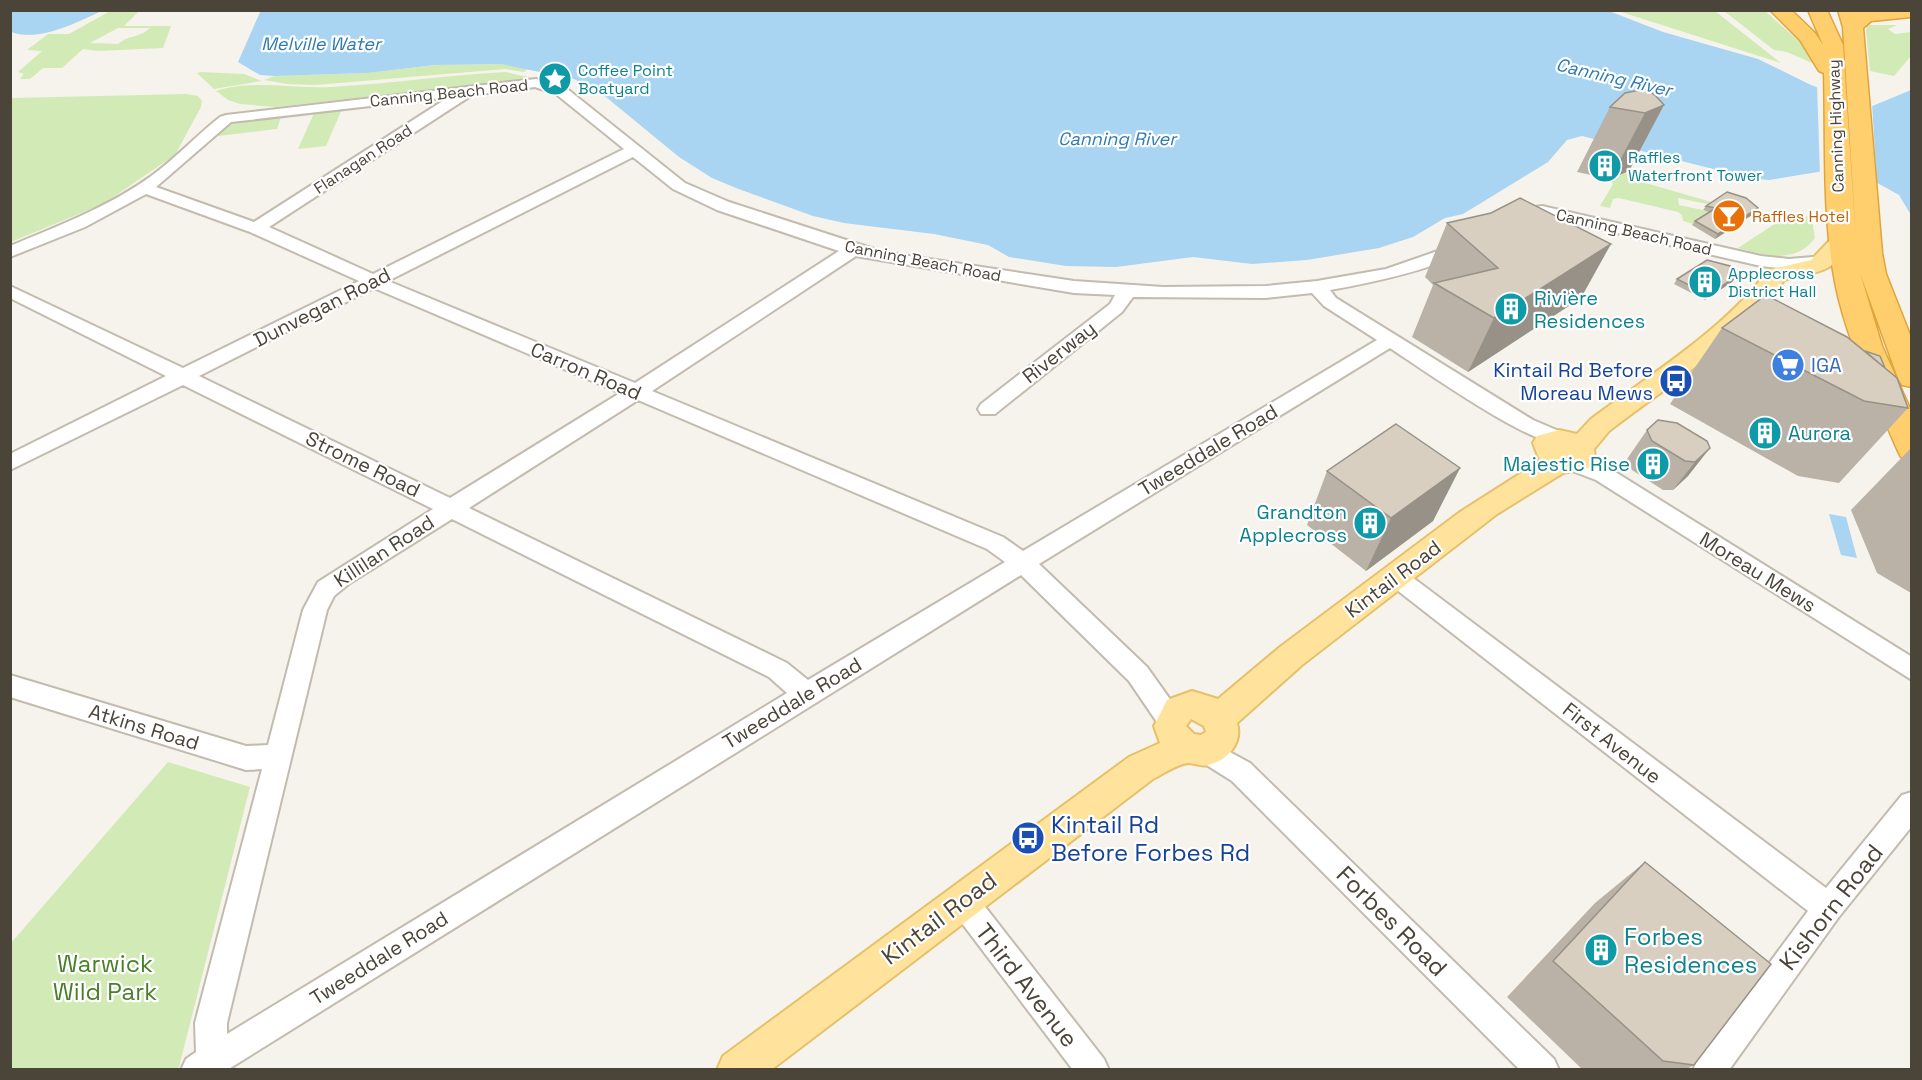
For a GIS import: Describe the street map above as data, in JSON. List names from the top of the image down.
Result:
{
  "streets": {
    "highway": ["Canning Highway"],
    "main road": ["Kintail Road"],
    "street": [
      "Canning Beach Road",
      "Flanagan Road",
      "Dunvegan Road",
      "Riverway",
      "Carron Road",
      "Tweeddale Road",
      "Strome Road",
      "Killilan Road",
      "Moreau Mews",
      "Atkins Road",
      "First Avenue",
      "Kishorn Road",
      "Forbes Road",
      "Third Avenue"
    ]
  },
  "crossings": [
    ["Canning Beach Road", "Flanagan Road"],
    ["Canning Beach Road", "Dunvegan Road"],
    ["Canning Beach Road", "Riverway"],
    ["Canning Beach Road", "Carron Road"],
    ["Canning Beach Road", "Killilan Road"],
    ["Canning Beach Road", "Kintail Road"],
    ["Canning Highway", "Kintail Road"],
    ["Flanagan Road", "Carron Road"],
    ["Dunvegan Road", "Carron Road"],
    ["Dunvegan Road", "Strome Road"],
    ["Carron Road", "Tweeddale Road"],
    ["Carron Road", "Killilan Road"],
    ["Carron Road", "Forbes Road"],
    ["Tweeddale Road", "Strome Road"],
    ["Tweeddale Road", "Killilan Road"],
    ["Tweeddale Road", "Forbes Road"],
    ["Strome Road", "Killilan Road"],
    ["Killilan Road", "Atkins Road"],
    ["Moreau Mews", "Kintail Road"],
    ["Kintail Road", "First Avenue"],
    ["Kintail Road", "Forbes Road"],
    ["Kintail Road", "Third Avenue"],
    ["First Avenue", "Kishorn Road"]
  ],
  "water": ["Melville Water", "Canning River"],
  "parks": ["Warwick Wild Park"],
  "places": {
    "place": ["Coffee Point Boatyard"],
    "building": [
      "Raffles Waterfront Tower",
      "Applecross District Hall",
      "Rivière Residences",
      "Aurora",
      "Majestic Rise",
      "Grandton Applecross",
      "Forbes Residences"
    ],
    "bar": ["Raffles Hotel"],
    "supermarket": ["IGA"],
    "bus stop": ["Kintail Rd Before Moreau Mews", "Kintail Rd Before Forbes Rd"]
  }
}
